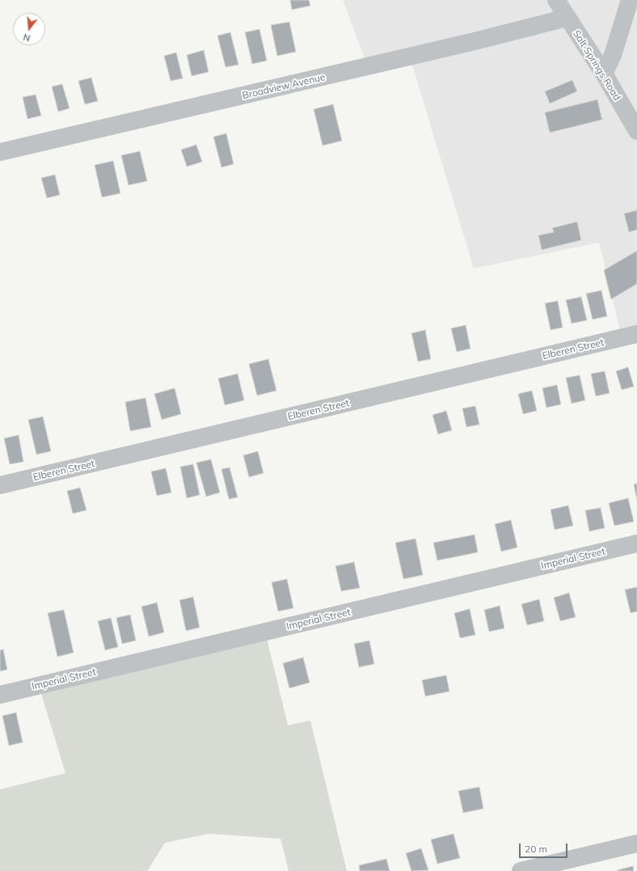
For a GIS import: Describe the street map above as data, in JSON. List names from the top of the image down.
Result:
{
  "streets": {
    "street": [
      "Salt Springs Road",
      "Broadview Avenue",
      "Elberen Street",
      "Imperial Street"
    ]
  },
  "crossings": [
    ["Salt Springs Road", "Broadview Avenue"]
  ],
  "scale_bar": "20 m",
  "north": "bottom"
}
